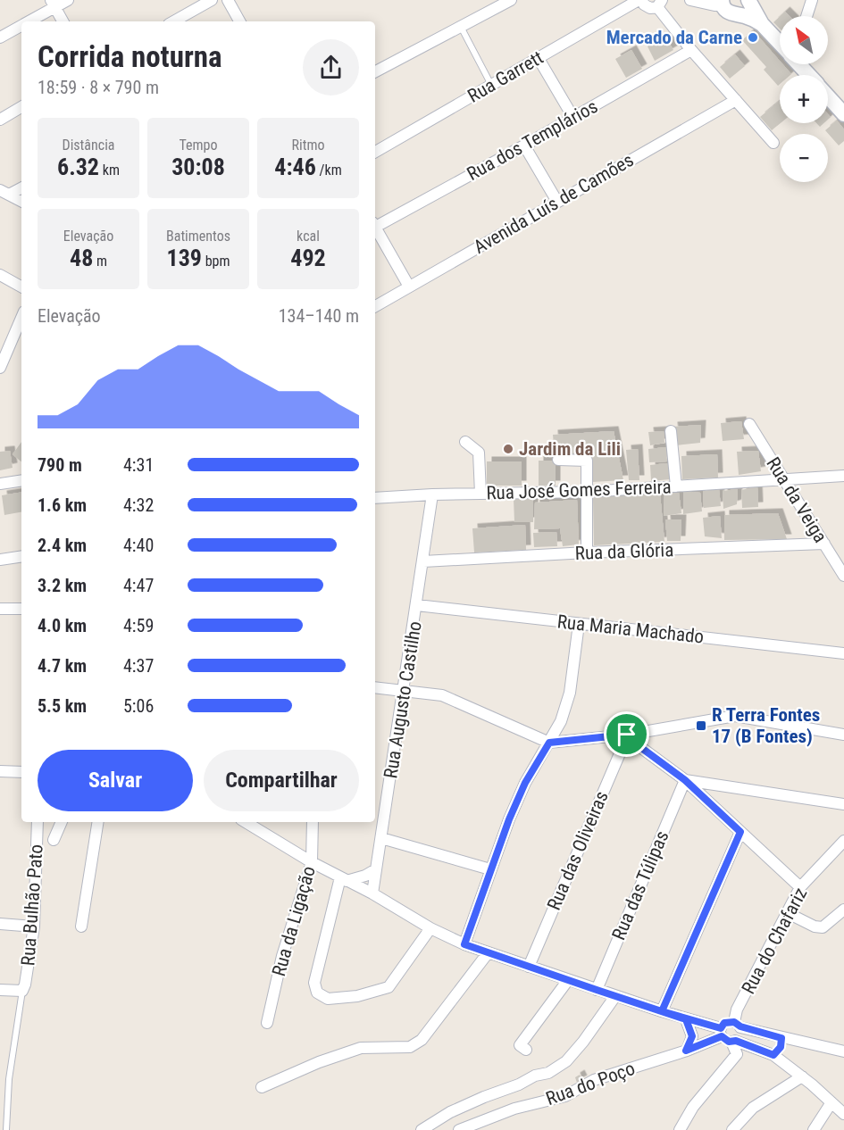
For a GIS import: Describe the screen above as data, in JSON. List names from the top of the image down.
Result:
{
  "streets": {
    "street": [
      "Rua Garrett",
      "Rua dos Templários",
      "Avenida Luís de Camões",
      "Rua José Gomes Ferreira",
      "Rua da Veiga",
      "Rua da Glória",
      "Rua Maria Machado",
      "Rua Augusto Castilho",
      "Rua das Oliveiras",
      "Rua das Túlipas",
      "Rua Bulhão Pato",
      "Rua da Ligação",
      "Rua do Chafariz",
      "Rua do Poço"
    ]
  },
  "crossings": [
    ["Rua José Gomes Ferreira", "Rua da Veiga"],
    ["Rua José Gomes Ferreira", "Rua Augusto Castilho"],
    ["Rua da Veiga", "Rua da Glória"],
    ["Rua da Glória", "Rua Augusto Castilho"],
    ["Rua Maria Machado", "Rua Augusto Castilho"],
    ["Rua do Chafariz", "Rua do Poço"]
  ],
  "places": {
    "other": ["Mercado da Carne", "Jardim da Lili"],
    "transit": ["R Terra Fontes 17 (B Fontes)"]
  },
  "north": "top left",
  "page": {
    "map_buttons": ["+", "−"],
    "heading": ["Corrida noturna", "18:59 · 8 × 790 m"],
    "stats": [
      ["Distância", "6.32 km"],
      ["Tempo", "30:08"],
      ["Ritmo", "4:46 /km"],
      ["Elevação", "48 m"],
      ["Batimentos", "139 bpm"],
      ["kcal", "492"]
    ],
    "chart": ["Elevação", "134–140 m"],
    "list": [
      {
        "name": "790 m",
        "note": "4:31"
      },
      {
        "name": "1.6 km",
        "note": "4:32"
      },
      {
        "name": "2.4 km",
        "note": "4:40"
      },
      {
        "name": "3.2 km",
        "note": "4:47"
      },
      {
        "name": "4.0 km",
        "note": "4:59"
      },
      {
        "name": "4.7 km",
        "note": "4:37"
      },
      {
        "name": "5.5 km",
        "note": "5:06"
      }
    ],
    "buttons": ["Salvar", "Compartilhar"]
  }
}
